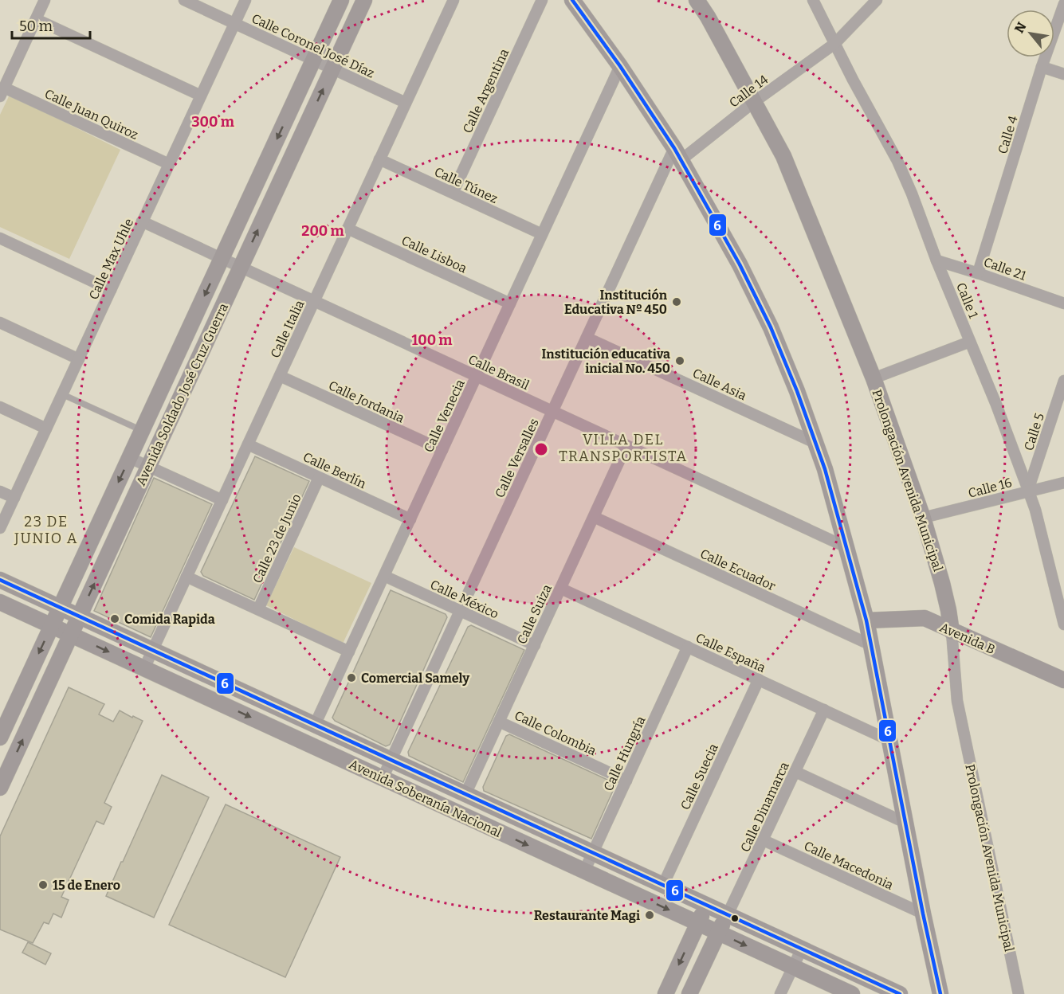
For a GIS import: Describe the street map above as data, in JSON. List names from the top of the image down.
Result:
{
  "streets": {
    "street": [
      "Calle Coronel José Díaz",
      "Calle Argentina",
      "Calle 14",
      "Calle Juan Quiroz",
      "Calle 4",
      "Calle Túnez",
      "Calle Lisboa",
      "Calle Max Uhle",
      "Calle 21",
      "Calle 1",
      "Calle Italia",
      "Calle Brasil",
      "Calle Asia",
      "Avenida Soldado José Cruz Guerra",
      "Calle Jordania",
      "Calle Venecia",
      "Calle 5",
      "Calle Versalles",
      "Calle Berlín",
      "Prolongación Avenida Municipal",
      "Calle 16",
      "Calle 23 de Junio",
      "Calle Ecuador",
      "Calle México",
      "Calle Suiza",
      "Avenida B",
      "Calle España",
      "Calle Colombia",
      "Calle Hungría",
      "Calle Suecia",
      "Avenida Soberanía Nacional",
      "Calle Dinamarca",
      "Calle Macedonia"
    ]
  },
  "crossings": [
    ["Calle Coronel José Díaz", "Calle Max Uhle"],
    ["Calle Coronel José Díaz", "Calle Italia"],
    ["Calle Coronel José Díaz", "Avenida Soldado José Cruz Guerra"],
    ["Calle Argentina", "Calle Túnez"],
    ["Calle 14", "Calle 1"],
    ["Calle 14", "Calle Versalles"],
    ["Calle 14", "Prolongación Avenida Municipal"],
    ["Calle Juan Quiroz", "Calle Max Uhle"],
    ["Calle 4", "Calle 21"],
    ["Calle Túnez", "Calle Italia"],
    ["Calle Túnez", "Calle Venecia"],
    ["Calle Lisboa", "Calle Italia"],
    ["Calle Lisboa", "Calle Venecia"],
    ["Calle Max Uhle", "Calle Brasil"],
    ["Calle 21", "Calle 1"],
    ["Calle 1", "Calle 5"],
    ["Calle 1", "Calle 16"],
    ["Calle Italia", "Calle Brasil"],
    ["Calle Italia", "Calle Jordania"],
    ["Calle Italia", "Calle Berlín"],
    ["Calle Italia", "Avenida Soberanía Nacional"],
    ["Calle Brasil", "Avenida Soldado José Cruz Guerra"],
    ["Calle Brasil", "Calle Venecia"],
    ["Calle Brasil", "Calle Versalles"],
    ["Calle Brasil", "Calle Suiza"],
    ["Calle Asia", "Calle Versalles"],
    ["Avenida Soldado José Cruz Guerra", "Avenida Soberanía Nacional"],
    ["Calle Jordania", "Calle Venecia"],
    ["Calle Venecia", "Calle Berlín"],
    ["Calle Venecia", "Calle México"],
    ["Calle Venecia", "Avenida Soberanía Nacional"],
    ["Calle 5", "Calle 16"],
    ["Calle Versalles", "Calle México"],
    ["Calle Versalles", "Avenida Soberanía Nacional"],
    ["Calle Berlín", "Calle 23 de Junio"],
    ["Prolongación Avenida Municipal", "Calle 16"],
    ["Prolongación Avenida Municipal", "Avenida B"],
    ["Calle Ecuador", "Calle Suiza"],
    ["Calle México", "Calle Suiza"],
    ["Calle Suiza", "Calle España"],
    ["Calle Suiza", "Calle Colombia"],
    ["Calle Suiza", "Avenida Soberanía Nacional"],
    ["Calle España", "Calle Hungría"],
    ["Calle España", "Calle Suecia"],
    ["Calle España", "Calle Dinamarca"],
    ["Calle Colombia", "Calle Hungría"],
    ["Calle Hungría", "Avenida Soberanía Nacional"],
    ["Calle Suecia", "Avenida Soberanía Nacional"],
    ["Avenida Soberanía Nacional", "Calle Dinamarca"],
    ["Calle Dinamarca", "Calle Macedonia"]
  ],
  "districts": ["VILLA DEL TRANSPORTISTA", "23 DE JUNIO A"],
  "places": [
    "Institución Educativa Nº 450",
    "Institución educativa inicial No. 450",
    "Comida Rapida",
    "Comercial Samely",
    "15 de Enero",
    "Restaurante Magi"
  ],
  "lines": ["transit line 6"],
  "scale_bar": "50 m",
  "north": "top left",
  "rings": ["300 m", "200 m", "100 m"]
}
